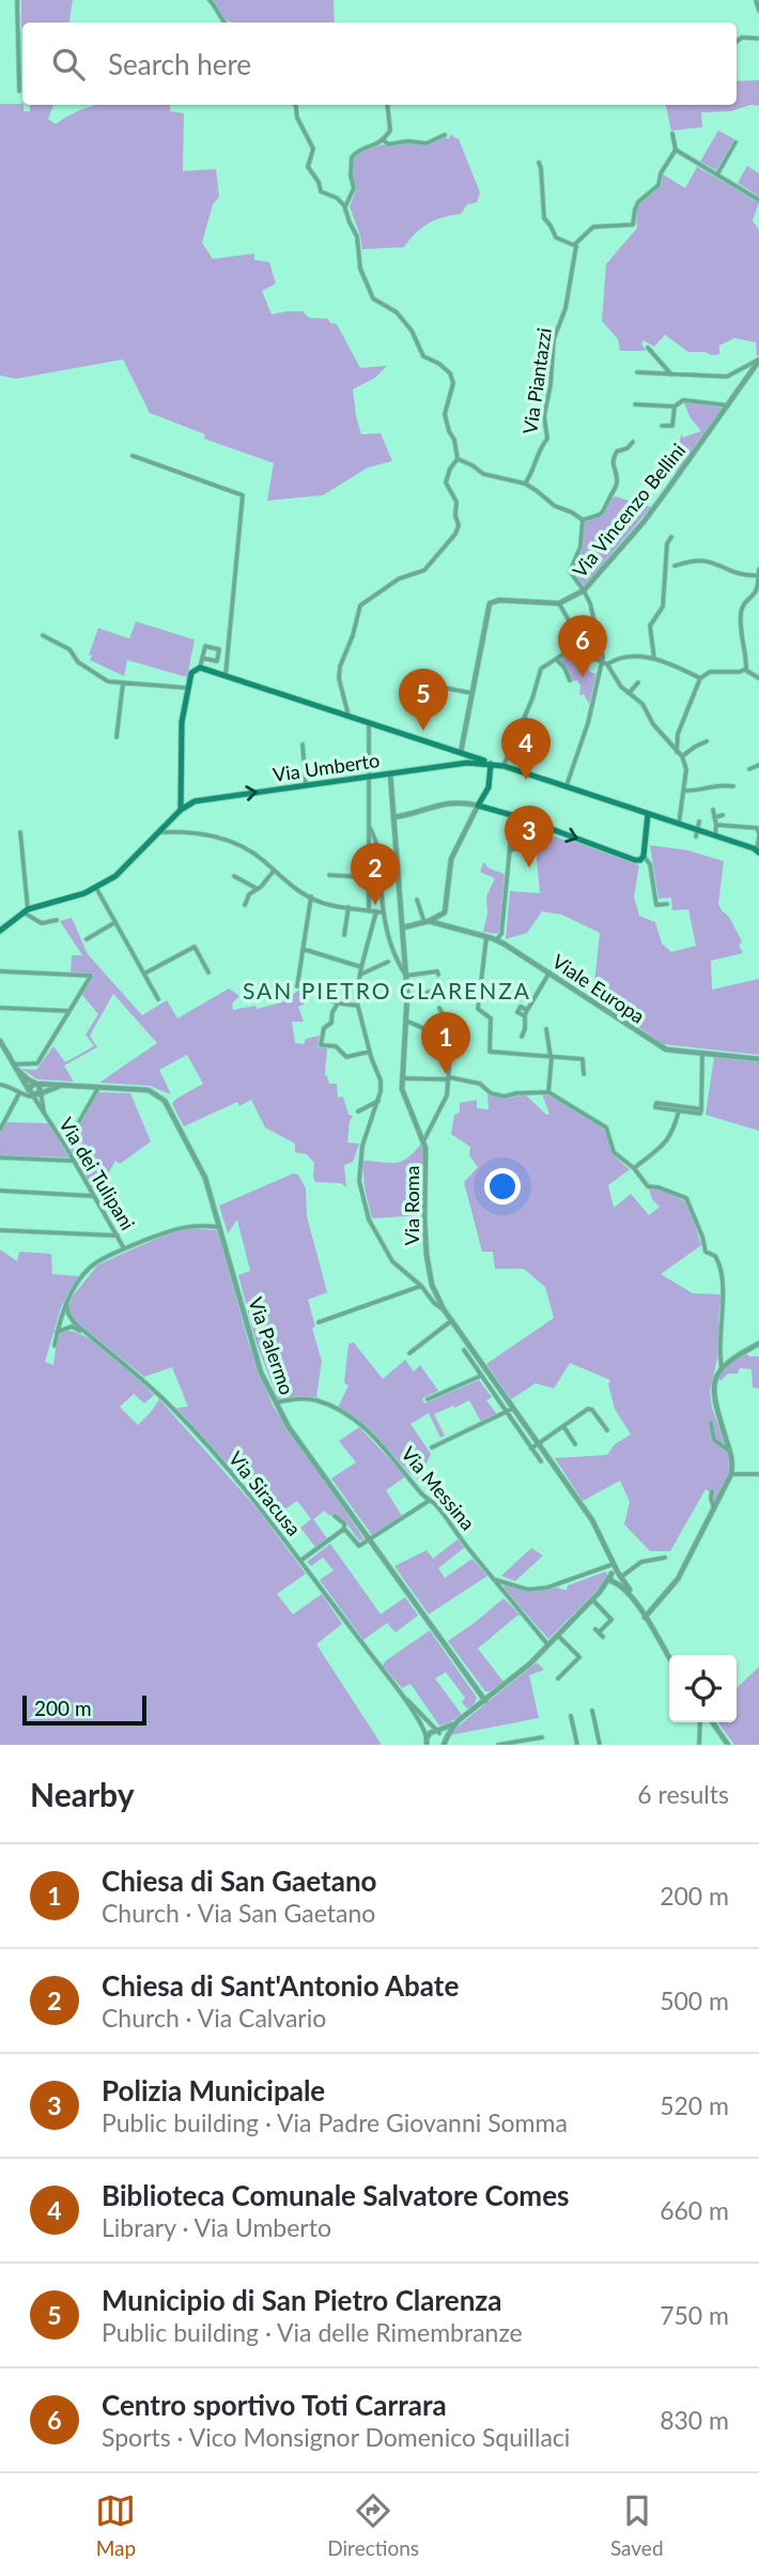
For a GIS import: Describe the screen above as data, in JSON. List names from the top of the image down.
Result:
{
  "streets": {
    "main road": ["Via Umberto"],
    "street": [
      "Via Piantazzi",
      "Via Vincenzo Bellini",
      "Viale Europa",
      "Via dei Tulipani",
      "Via Roma",
      "Via Palermo",
      "Via Messina",
      "Via Siracusa"
    ]
  },
  "crossings": [
    ["Via Umberto", "Via Roma"],
    ["Via Palermo", "Via Messina"]
  ],
  "districts": ["SAN PIETRO CLARENZA"],
  "scale_bar": "200 m",
  "page": {
    "search": "Search here",
    "pins": [
      "6",
      "5",
      "4",
      "3",
      "2",
      "1"
    ],
    "scale": "200 m",
    "heading": ["Nearby", "6 results"],
    "list": [
      {
        "mark": "1",
        "name": "Chiesa di San Gaetano",
        "note": "Church · Via San Gaetano",
        "value": "200 m"
      },
      {
        "mark": "2",
        "name": "Chiesa di Sant'Antonio Abate",
        "note": "Church · Via Calvario",
        "value": "500 m"
      },
      {
        "mark": "3",
        "name": "Polizia Municipale",
        "note": "Public building · Via Padre Giovanni Somma",
        "value": "520 m"
      },
      {
        "mark": "4",
        "name": "Biblioteca Comunale Salvatore Comes",
        "note": "Library · Via Umberto",
        "value": "660 m"
      },
      {
        "mark": "5",
        "name": "Municipio di San Pietro Clarenza",
        "note": "Public building · Via delle Rimembranze",
        "value": "750 m"
      },
      {
        "mark": "6",
        "name": "Centro sportivo Toti Carrara",
        "note": "Sports · Vico Monsignor Domenico Squillaci",
        "value": "830 m"
      }
    ],
    "nav": ["Map", "Directions", "Saved"]
  }
}
